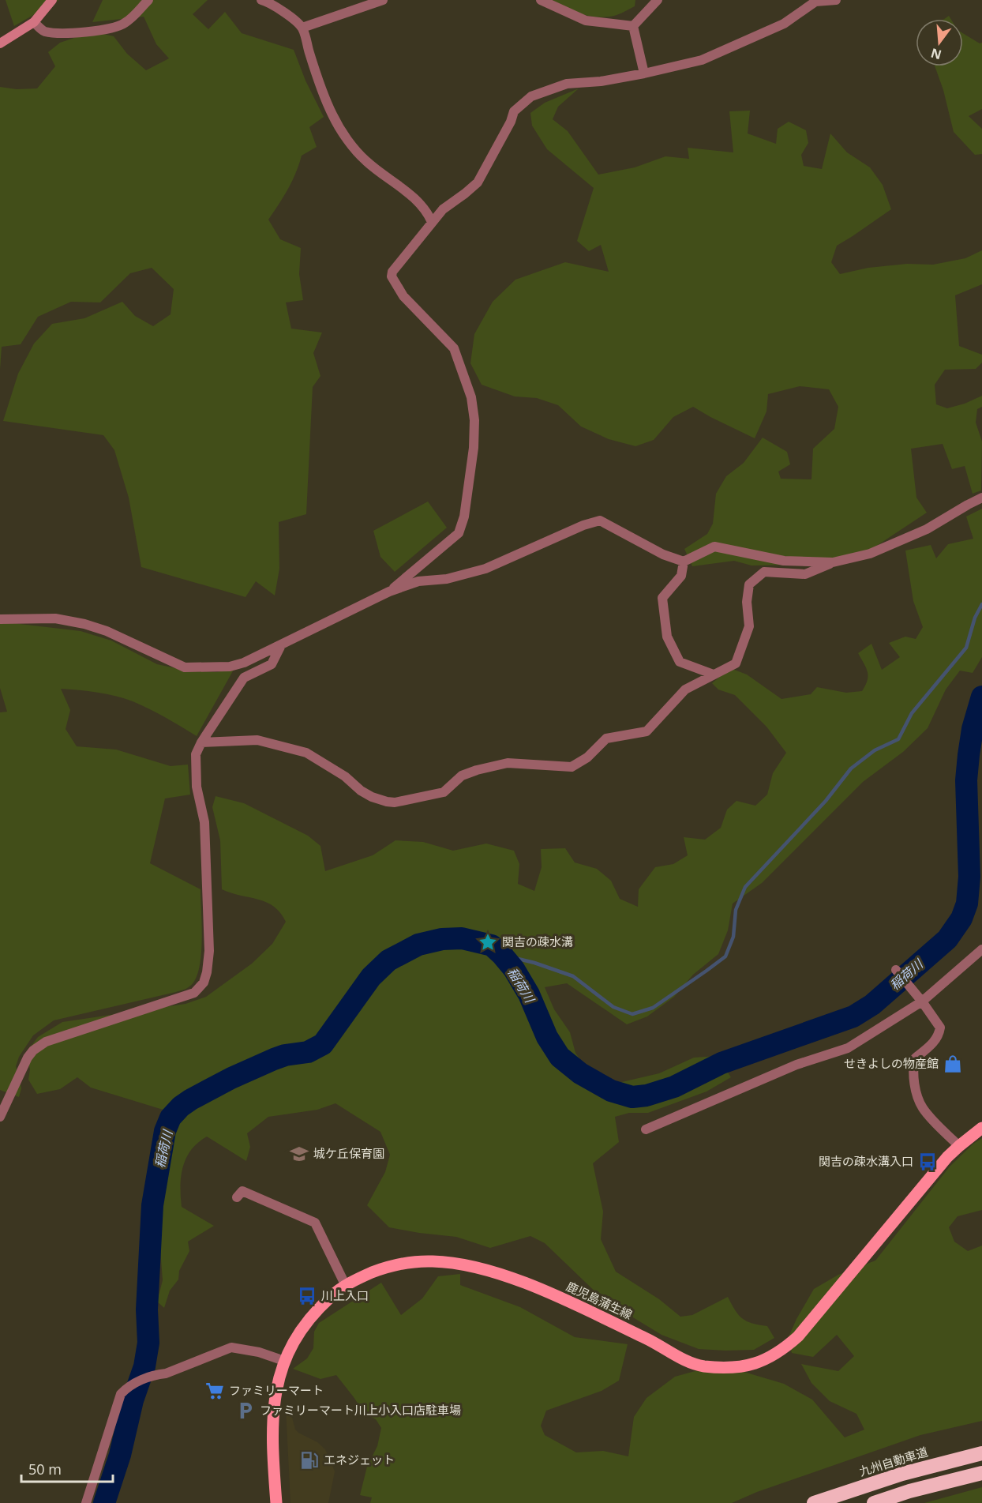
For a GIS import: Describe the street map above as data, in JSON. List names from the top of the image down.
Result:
{
  "streets": {
    "highway": ["九州自動車道"],
    "main road": ["鹿児島蒲生線"]
  },
  "water": ["稲荷川"],
  "places": {
    "place": ["関吉の疎水溝"],
    "shop": ["せきよしの物産館"],
    "school or university": ["城ケ丘保育園"],
    "bus stop": ["関吉の疎水溝入口", "川上入口"],
    "supermarket": ["ファミリーマート"],
    "parking": ["ファミリーマート川上小入口店駐車場"],
    "fuel station": ["エネジェット"]
  },
  "scale_bar": "50 m",
  "north": "bottom"
}
